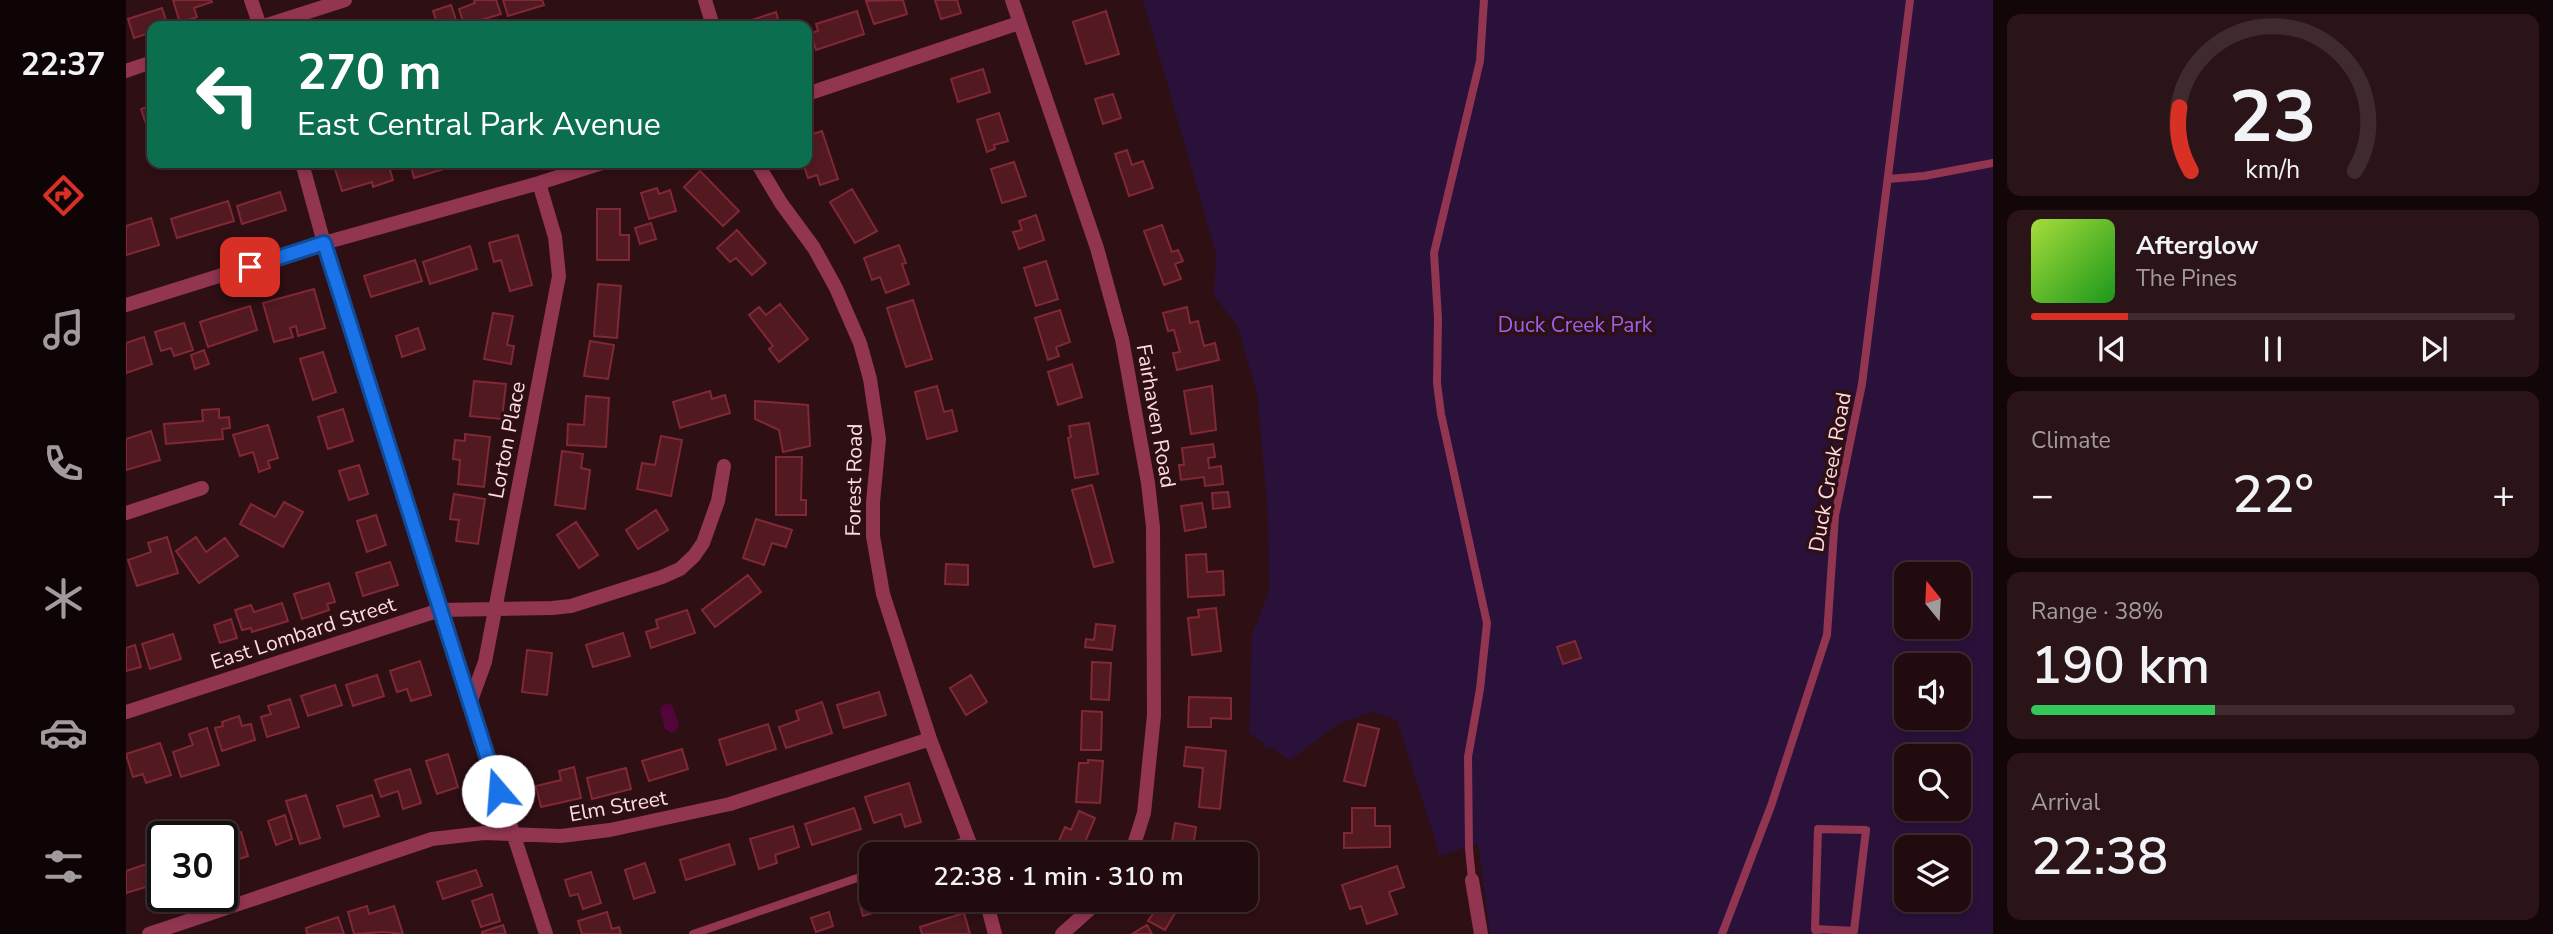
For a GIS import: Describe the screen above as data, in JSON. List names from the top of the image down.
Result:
{
  "streets": {
    "street": [
      "Fairhaven Road",
      "Lorton Place",
      "Forest Road",
      "East Lombard Street",
      "Elm Street"
    ],
    "lane": ["Duck Creek Road"]
  },
  "crossings": [
    ["Lorton Place", "East Lombard Street"],
    ["Forest Road", "Elm Street"]
  ],
  "parks": ["Duck Creek Park"],
  "north": "top",
  "page": {
    "tabs": "22:37",
    "turn": ["270 m", "East Central Park Avenue"],
    "song": ["Afterglow", "The Pines"],
    "tile": [
      "Climate",
      ["Range · 38%", "190 km"],
      ["Arrival", "22:38"]
    ],
    "heat": ["−", "22°", "+"],
    "limit": "30",
    "trip": "22:38 · 1 min · 310 m",
    "gauge": ["23", "km/h"]
  }
}
